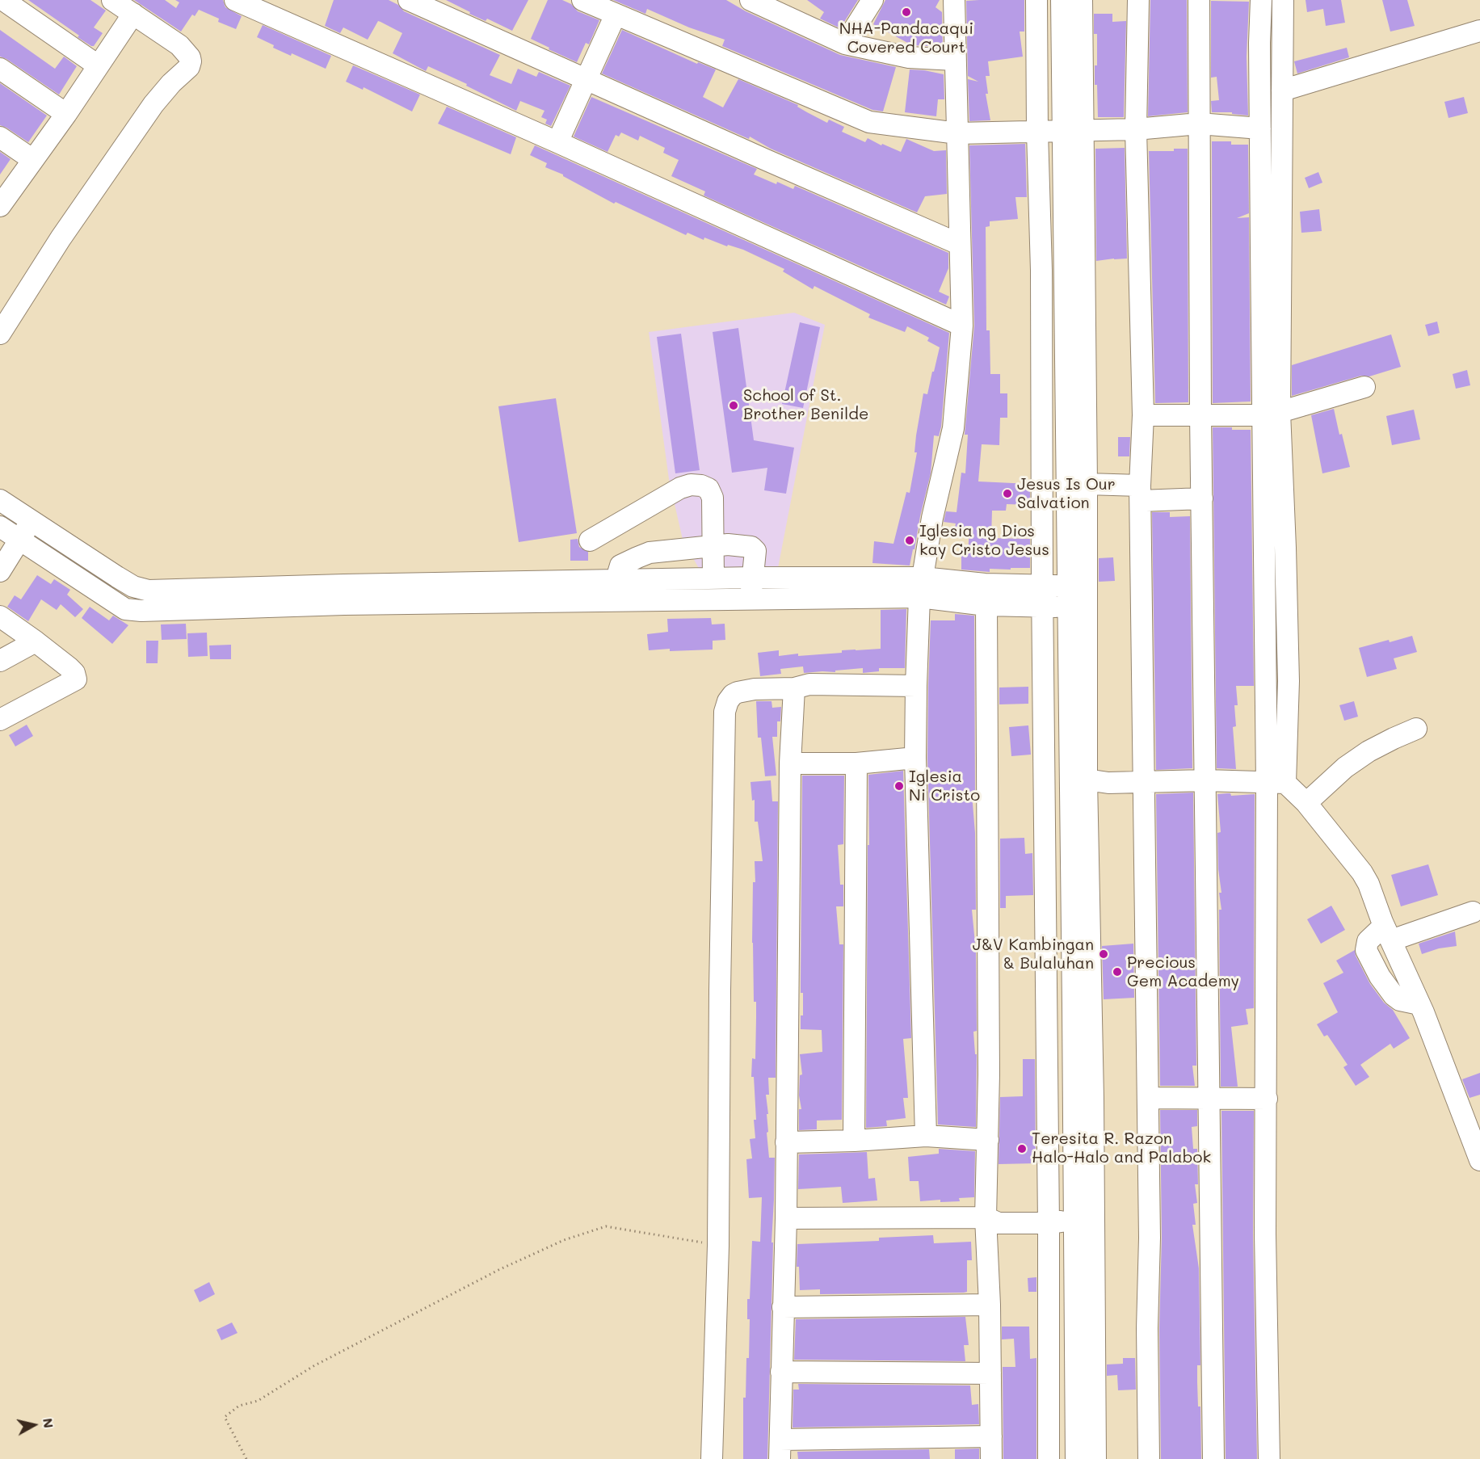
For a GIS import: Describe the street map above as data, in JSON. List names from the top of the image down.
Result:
{
  "places": [
    "NHA-Pandacaqui Covered Court",
    "School of St. Brother Benilde",
    "Jesus Is Our Salvation",
    "Iglesia ng Dios kay Cristo Jesus",
    "Iglesia Ni Cristo",
    "J&V Kambingan & Bulaluhan",
    "Precious Gem Academy",
    "Teresita R. Razon Halo-Halo and Palabok"
  ],
  "north": "right"
}
